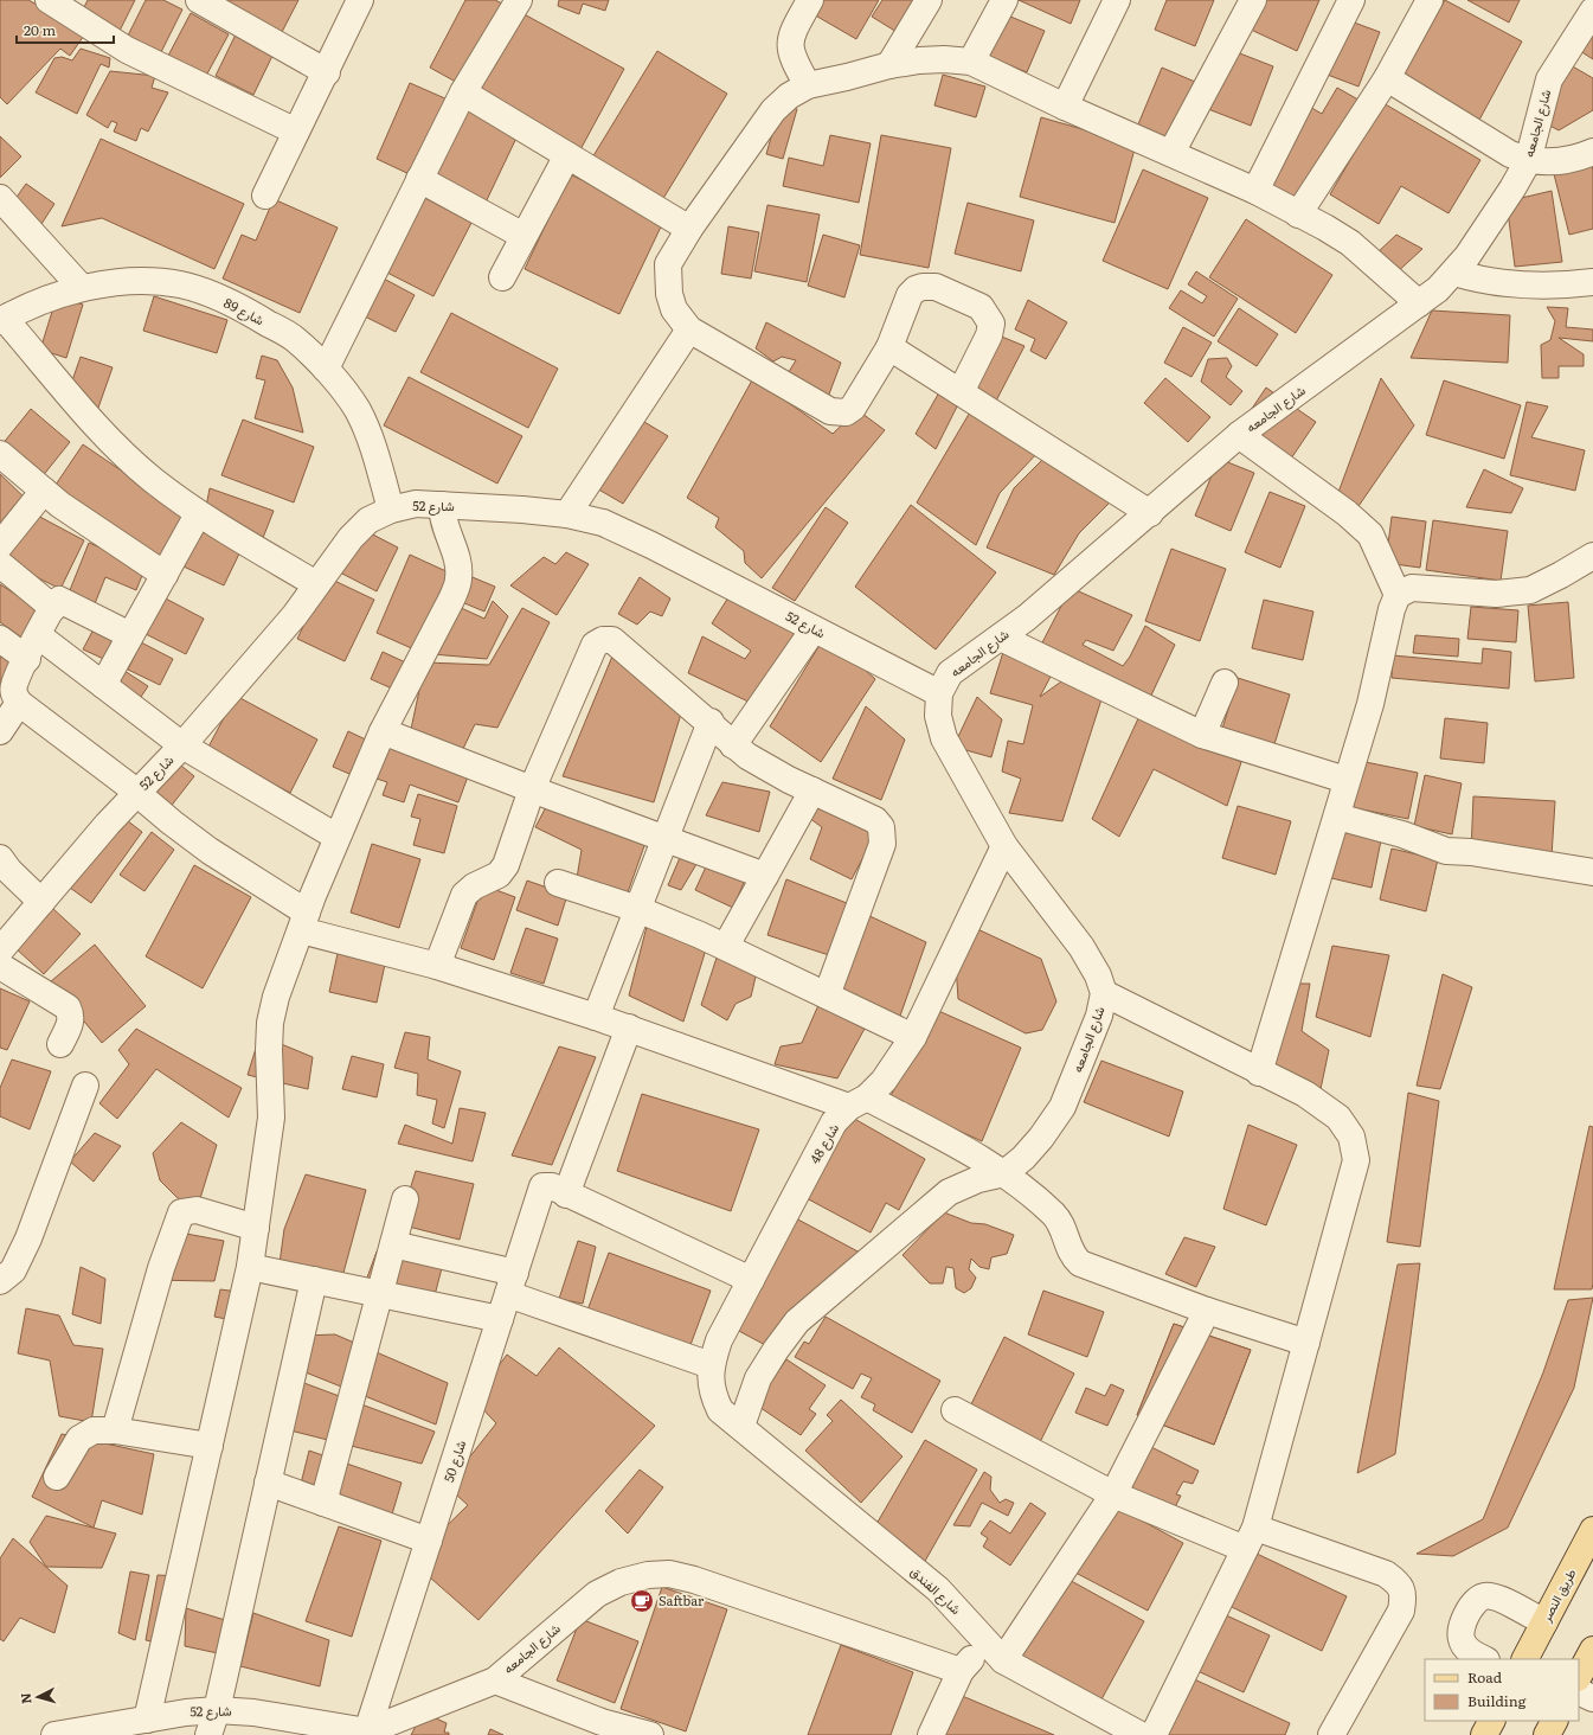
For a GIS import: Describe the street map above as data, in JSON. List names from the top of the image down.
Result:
{
  "streets": {
    "main road": ["طريق النصر"],
    "street": [
      "شارع الجامعه",
      "شارع 89",
      "شارع 52",
      "شارع 48",
      "شارع 50",
      "شارع الفندق"
    ]
  },
  "crossings": [
    ["شارع الجامعه", "شارع 52"],
    ["شارع الجامعه", "شارع 48"],
    ["شارع الجامعه", "شارع 50"],
    ["شارع الجامعه", "شارع الفندق"],
    ["شارع 89", "شارع 52"],
    ["شارع 52", "شارع 50"],
    ["شارع 48", "شارع الفندق"]
  ],
  "places": {
    "cafe": ["Saftbar"]
  },
  "legend": ["Road", "Building"],
  "scale_bar": "20 m",
  "north": "left"
}
